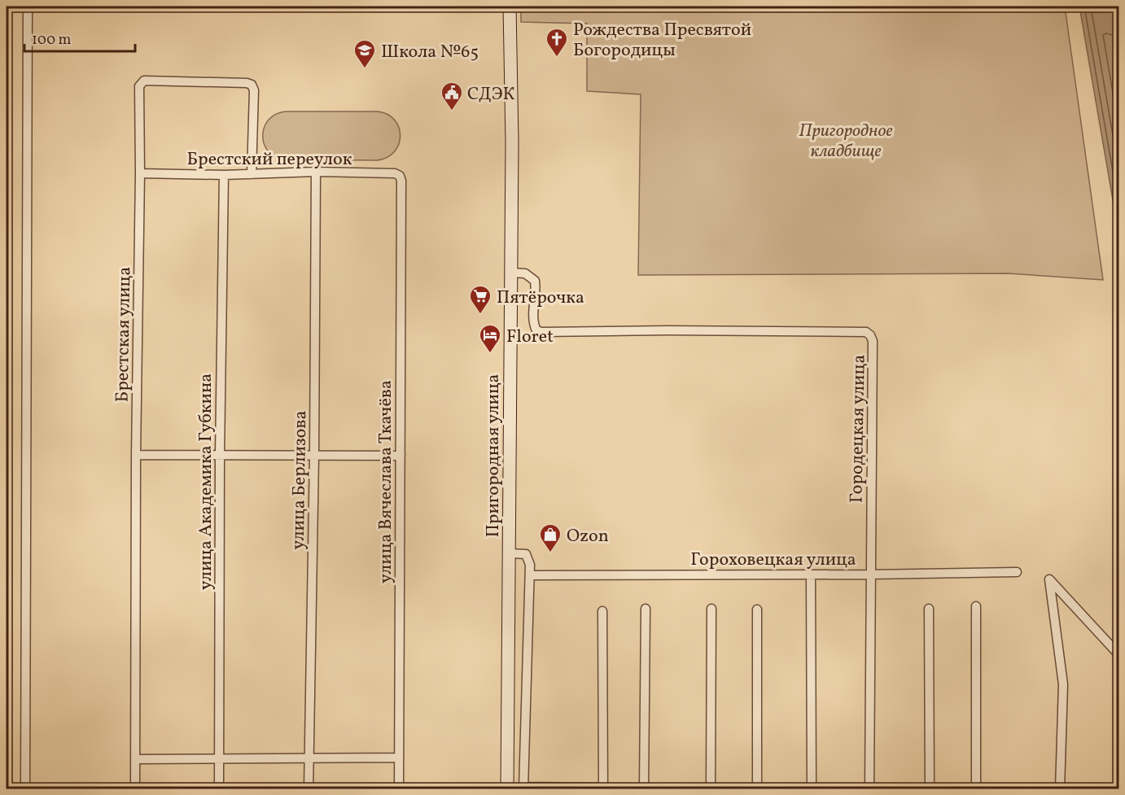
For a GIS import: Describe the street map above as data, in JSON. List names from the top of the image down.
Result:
{
  "streets": {
    "street": [
      "Брестский переулок",
      "Брестская улица",
      "Городецкая улица",
      "Пригородная улица",
      "улица Берлизова",
      "улица Академика Губкина",
      "улица Вячеслава Ткачёва",
      "Гороховецкая улица"
    ]
  },
  "crossings": [
    ["Брестский переулок", "Брестская улица"],
    ["Брестский переулок", "улица Берлизова"],
    ["Брестский переулок", "улица Академика Губкина"],
    ["Брестский переулок", "улица Вячеслава Ткачёва"],
    ["Городецкая улица", "Пригородная улица"],
    ["Городецкая улица", "Гороховецкая улица"]
  ],
  "parks": ["Пригородное кладбище"],
  "places": {
    "church": ["Рождества Пресвятой Богородицы"],
    "school or university": ["Школа №65"],
    "public building": ["СДЭК"],
    "supermarket": ["Пятёрочка"],
    "hotel": ["Floret"],
    "shop": ["Ozon"]
  },
  "scale_bar": "100 m"
}
